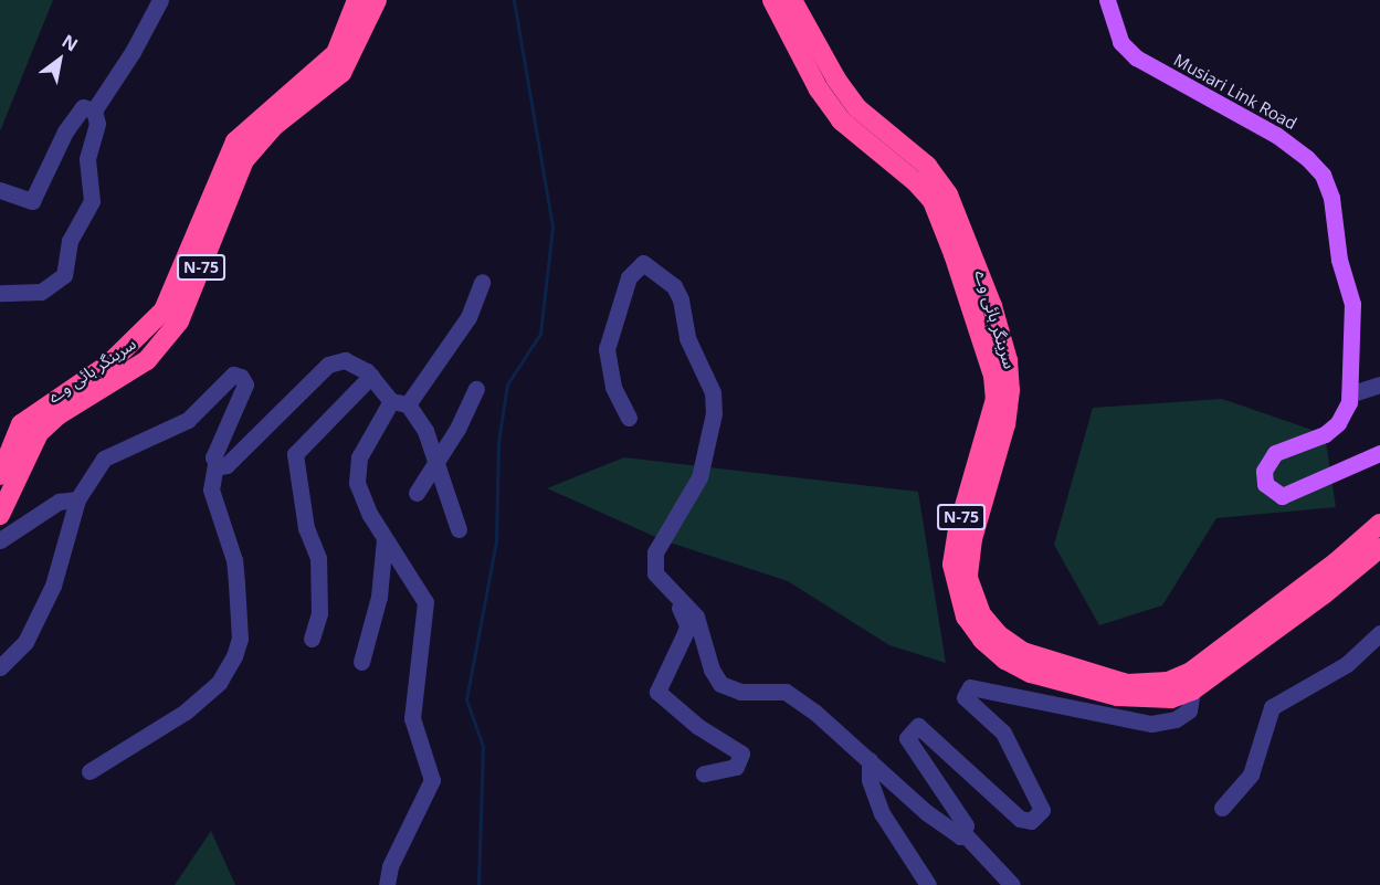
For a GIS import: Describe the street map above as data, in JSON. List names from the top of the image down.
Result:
{
  "streets": {
    "highway": ["N-75", "سرینگر ہائی وے"],
    "main road": ["Musiari Link Road"]
  },
  "north": "top right"
}
